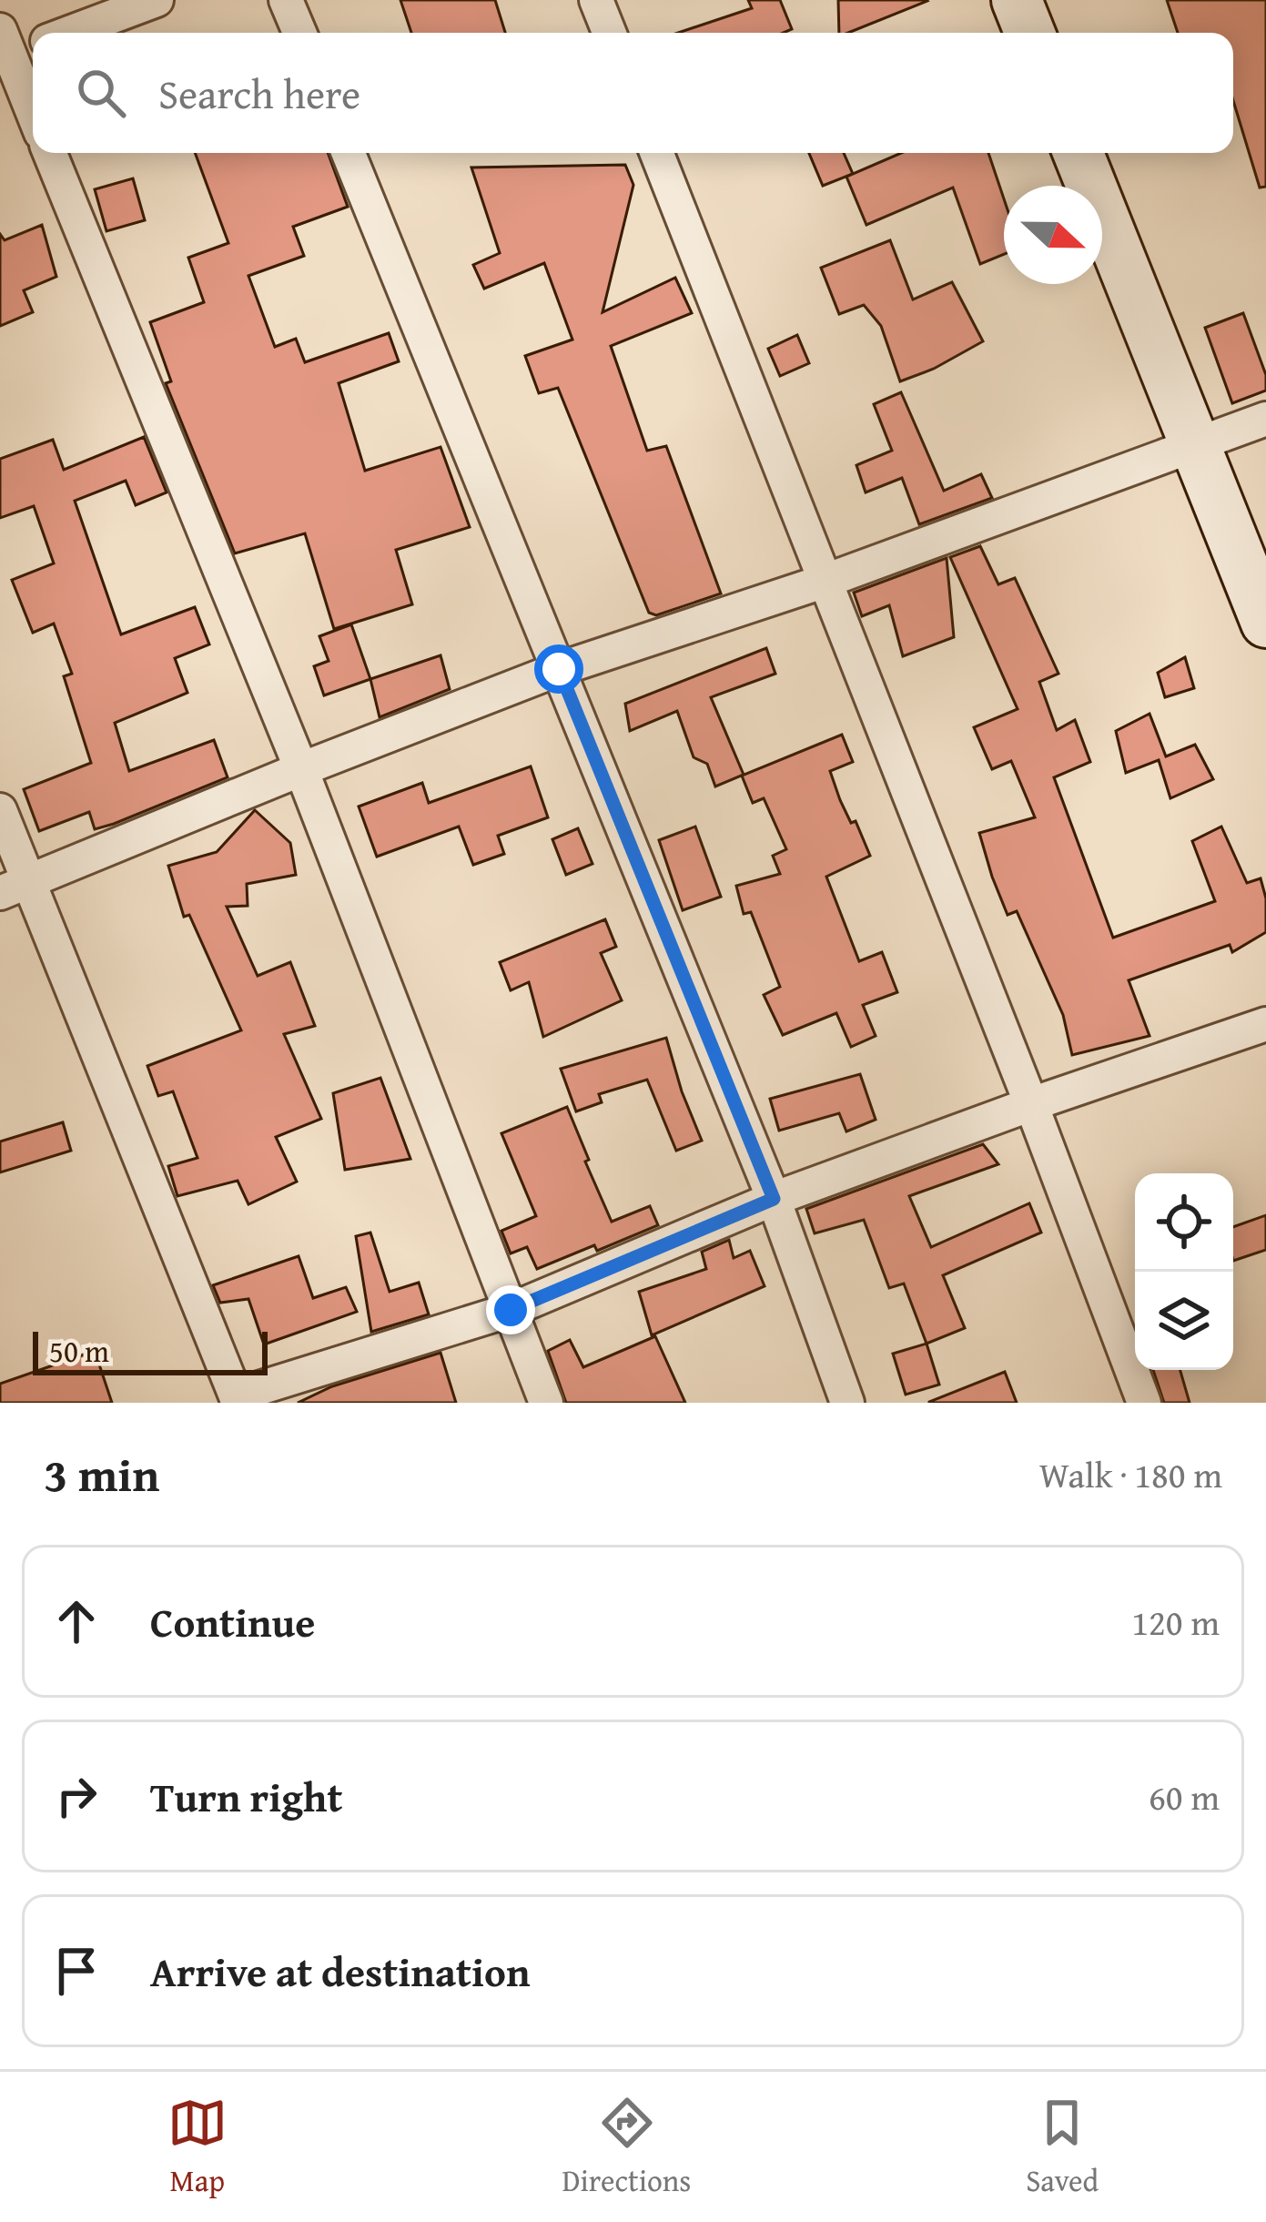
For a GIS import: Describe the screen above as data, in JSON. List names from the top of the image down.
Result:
{
  "scale_bar": "50 m",
  "north": "right",
  "page": {
    "search": "Search here",
    "scale": "50 m",
    "heading": ["3 min", "Walk · 180 m"],
    "list": [
      ["Continue", "120 m"],
      ["Turn right", "60 m"],
      "Arrive at destination"
    ],
    "nav": ["Map", "Directions", "Saved"]
  }
}
